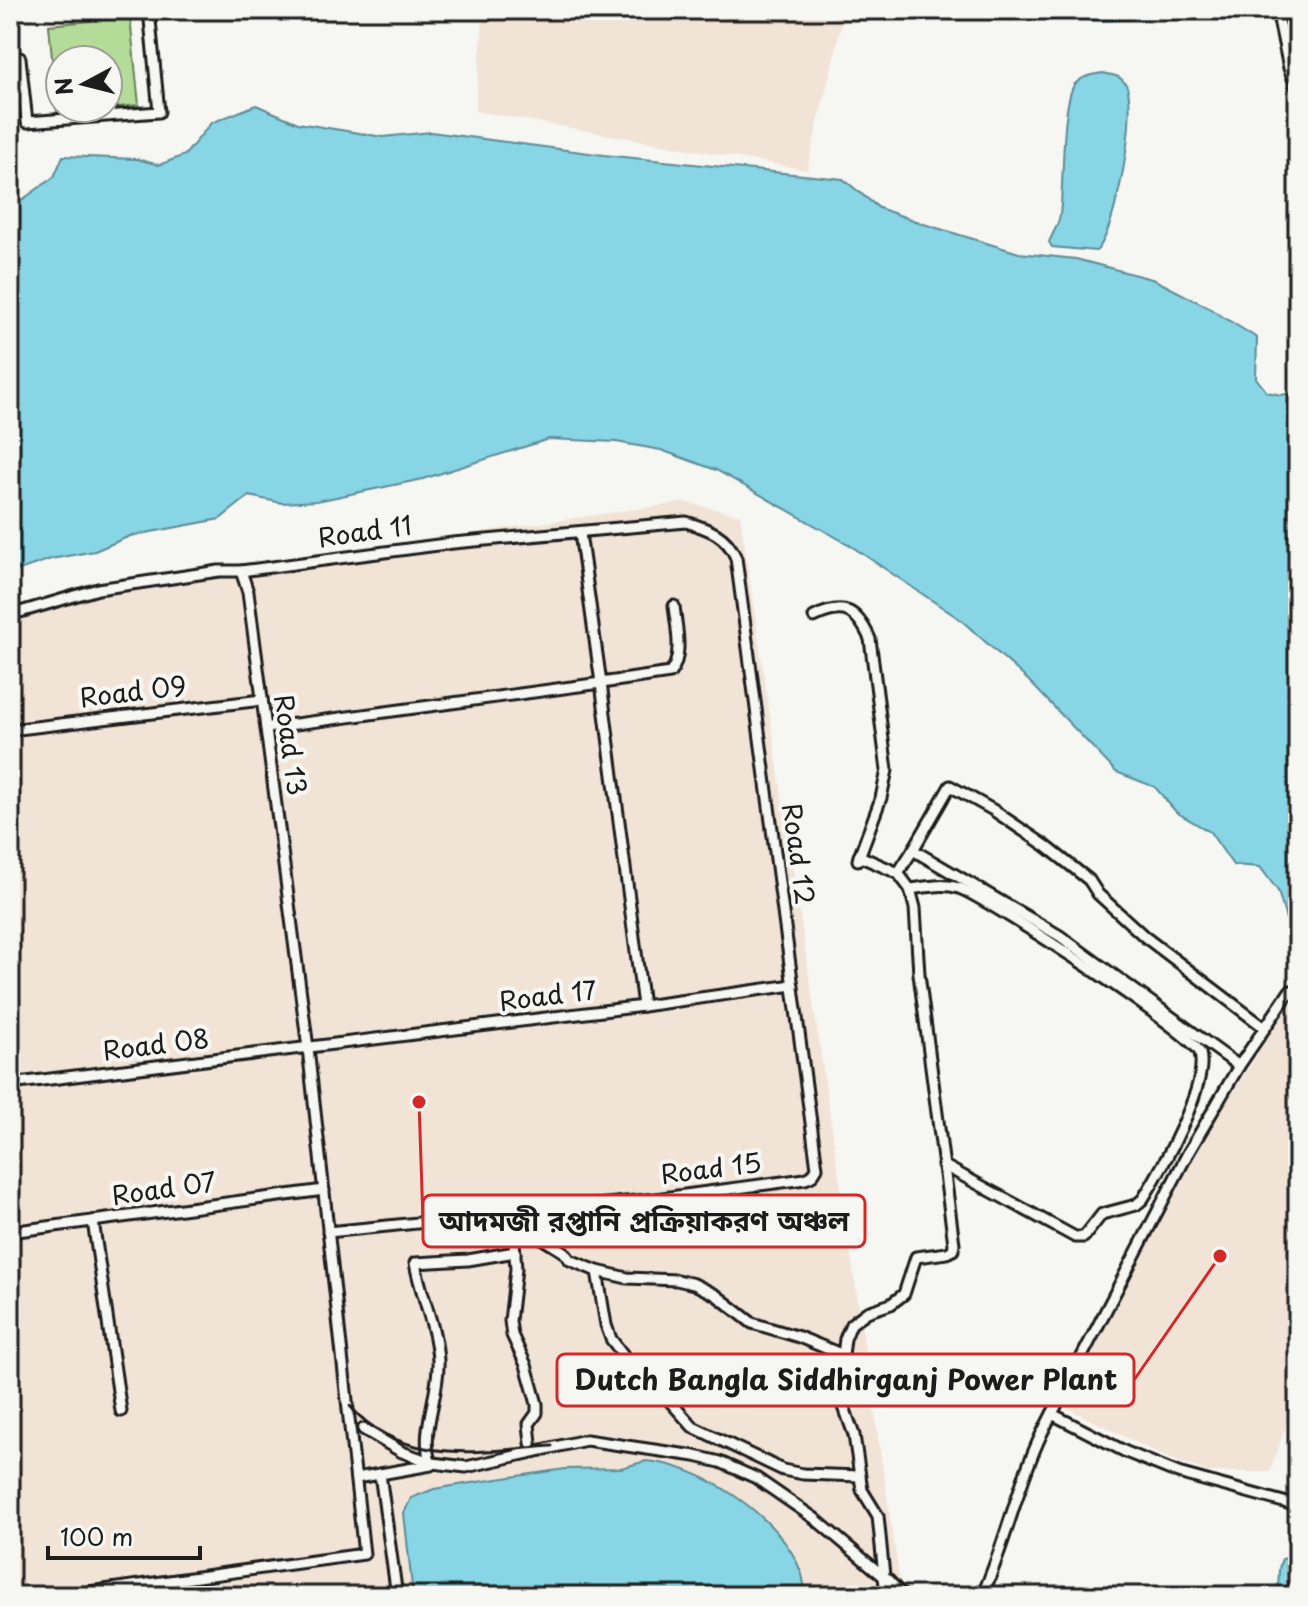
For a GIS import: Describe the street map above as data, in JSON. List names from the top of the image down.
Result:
{
  "streets": {
    "street": [
      "Road 11",
      "Road 09",
      "Road 13",
      "Road 12",
      "Road 17",
      "Road 08",
      "Road 15",
      "Road 07"
    ]
  },
  "crossings": [
    ["Road 11", "Road 13"],
    ["Road 11", "Road 12"],
    ["Road 09", "Road 13"],
    ["Road 13", "Road 17"],
    ["Road 13", "Road 08"],
    ["Road 13", "Road 15"],
    ["Road 13", "Road 07"],
    ["Road 12", "Road 17"],
    ["Road 12", "Road 15"],
    ["Road 17", "Road 08"]
  ],
  "places": ["আদমজী রপ্তানি প্রক্রিয়াকরণ অঞ্চল", "Dutch Bangla Siddhirganj Power Plant"],
  "scale_bar": "100 m",
  "north": "left"
}
